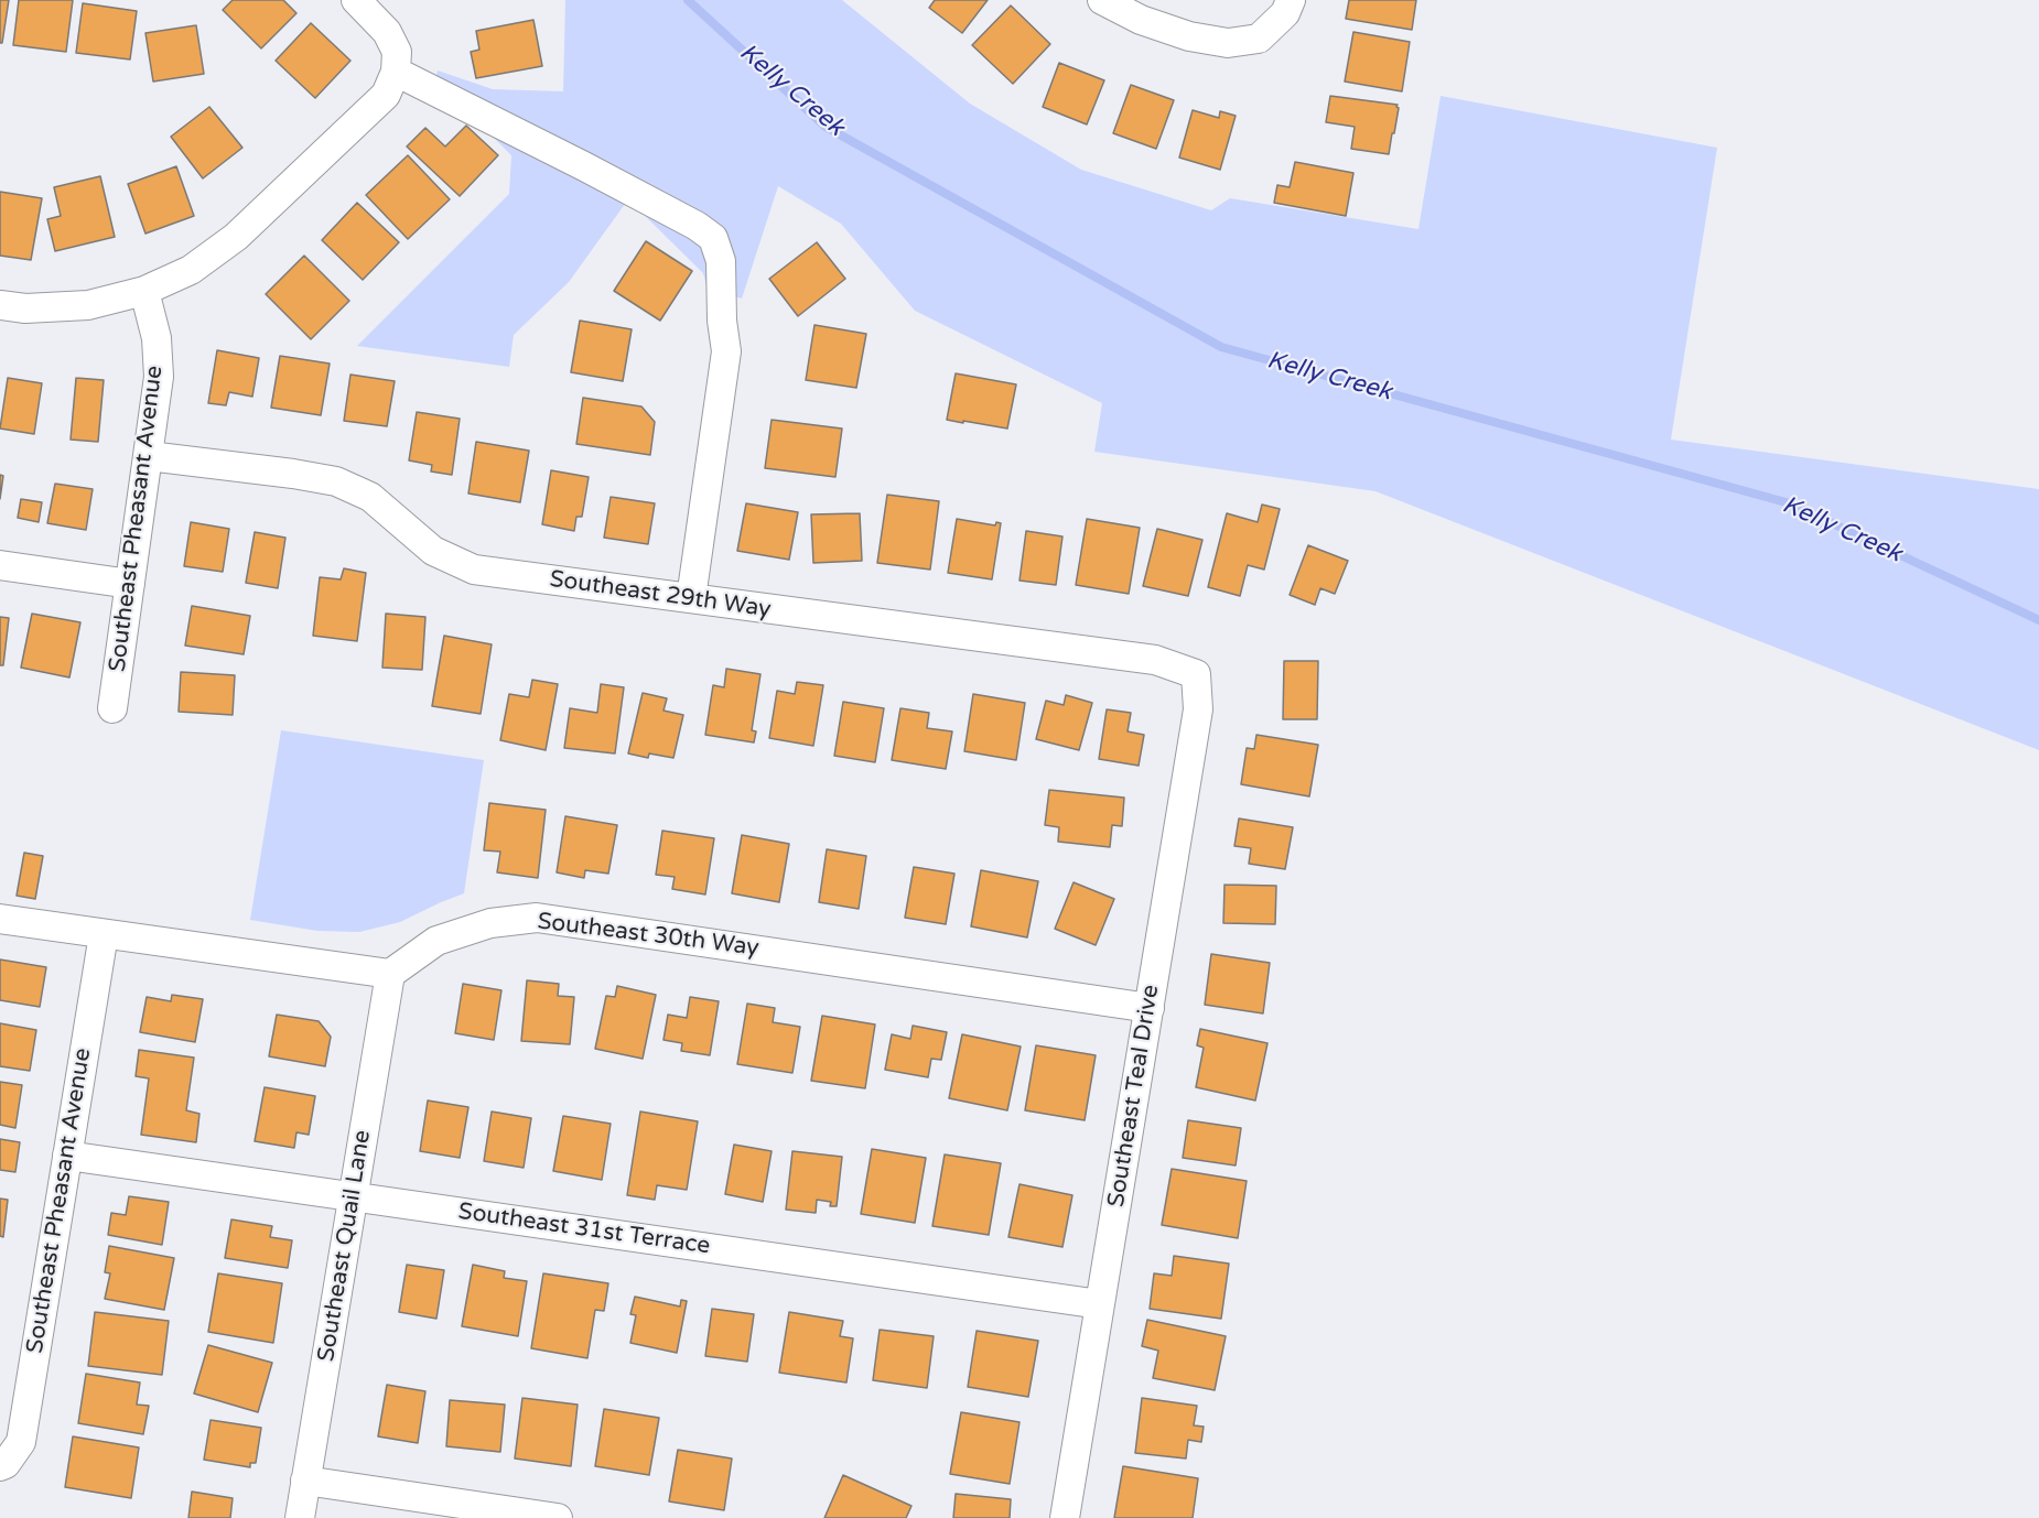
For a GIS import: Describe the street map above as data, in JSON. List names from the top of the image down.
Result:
{
  "streets": {
    "street": [
      "Southeast Pheasant Avenue",
      "Southeast 29th Way",
      "Southeast 30th Way",
      "Southeast Teal Drive",
      "Southeast 31st Terrace",
      "Southeast Quail Lane"
    ]
  },
  "crossings": [
    ["Southeast Pheasant Avenue", "Southeast 29th Way"],
    ["Southeast Pheasant Avenue", "Southeast 31st Terrace"],
    ["Southeast 29th Way", "Southeast Teal Drive"],
    ["Southeast 30th Way", "Southeast Teal Drive"],
    ["Southeast 30th Way", "Southeast Quail Lane"],
    ["Southeast Teal Drive", "Southeast 31st Terrace"],
    ["Southeast 31st Terrace", "Southeast Quail Lane"]
  ],
  "water": ["Kelly Creek"]
}
